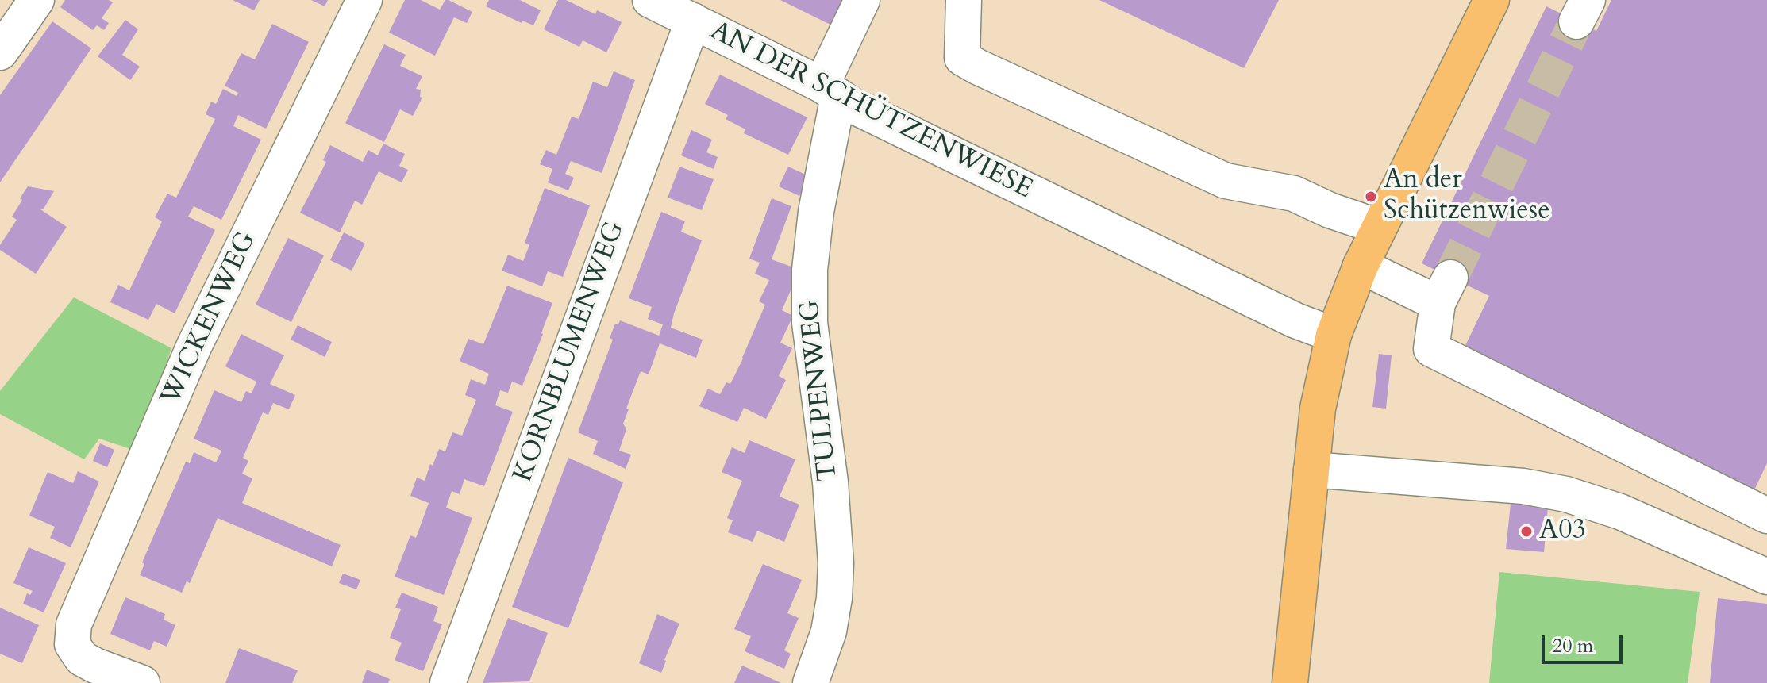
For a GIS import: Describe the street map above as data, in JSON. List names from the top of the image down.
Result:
{
  "streets": {
    "street": [
      "AN DER SCHÜTZENWIESE",
      "WICKENWEG",
      "KORNBLUMENWEG",
      "TULPENWEG"
    ]
  },
  "crossings": [
    ["AN DER SCHÜTZENWIESE", "KORNBLUMENWEG"],
    ["AN DER SCHÜTZENWIESE", "TULPENWEG"]
  ],
  "places": ["An der Schützenwiese", "A03"],
  "scale_bar": "20 m"
}
